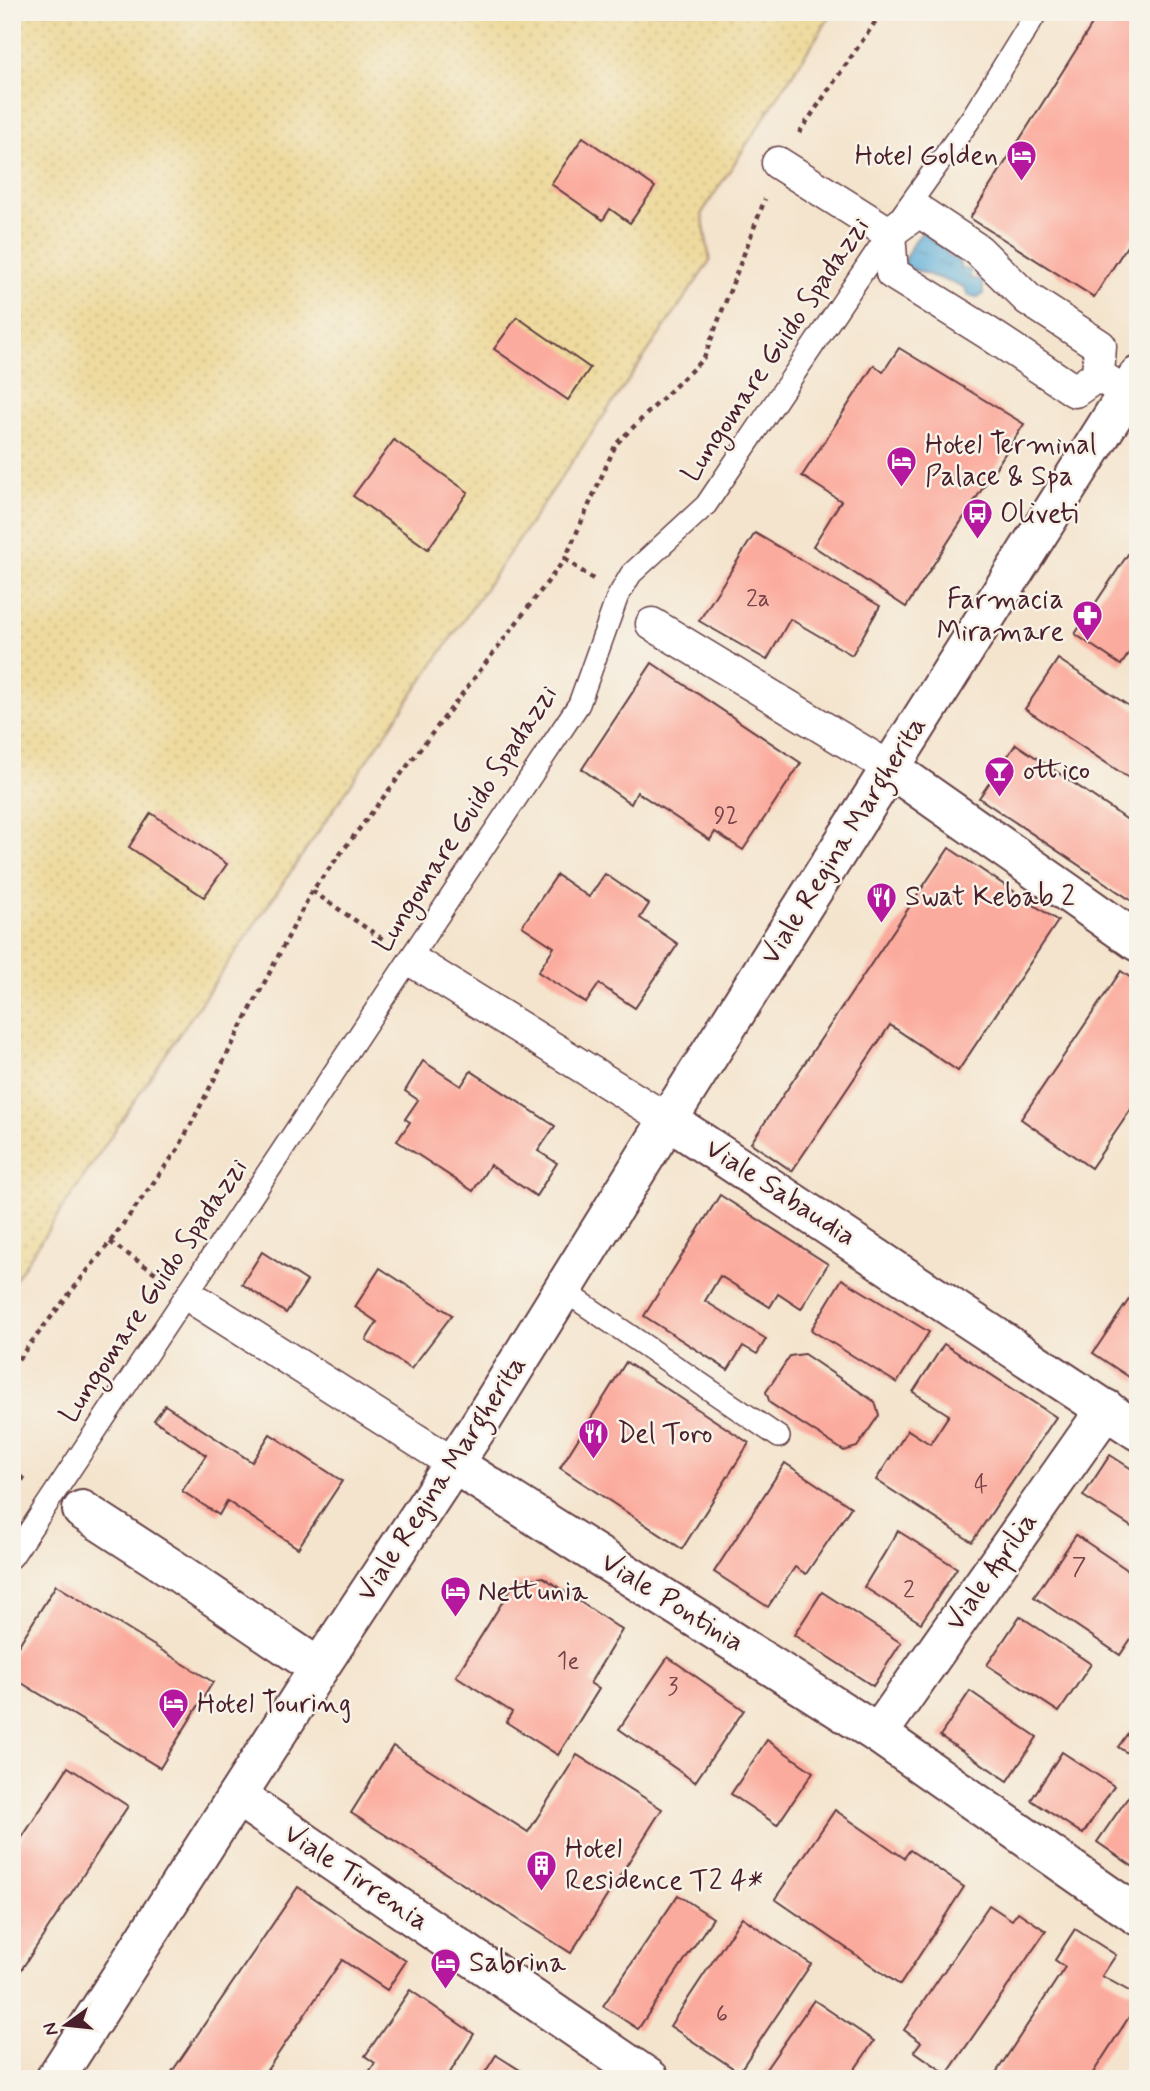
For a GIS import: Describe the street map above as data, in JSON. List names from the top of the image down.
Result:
{
  "streets": {
    "street": [
      "Viale Regina Margherita",
      "Viale Sabaudia",
      "Viale Aprilia",
      "Viale Pontinia",
      "Viale Tirrenia"
    ],
    "lane": ["Lungomare Guido Spadazzi"]
  },
  "crossings": [
    ["Lungomare Guido Spadazzi", "Viale Sabaudia"],
    ["Lungomare Guido Spadazzi", "Viale Pontinia"],
    ["Viale Regina Margherita", "Viale Sabaudia"],
    ["Viale Regina Margherita", "Viale Pontinia"],
    ["Viale Regina Margherita", "Viale Tirrenia"],
    ["Viale Sabaudia", "Viale Aprilia"],
    ["Viale Aprilia", "Viale Pontinia"]
  ],
  "places": {
    "hotel": [
      "Hotel Golden",
      "Hotel Terminal Palace & Spa",
      "Nettunia",
      "Hotel Touring",
      "Sabrina"
    ],
    "bus stop": ["Oliveti"],
    "pharmacy": ["Farmacia Miramare"],
    "bar": ["ottico"],
    "restaurant": ["Swat Kebab 2", "Del Toro"],
    "building": ["Hotel Residence T2 4*"]
  },
  "house_numbers": [
    "2a",
    "92",
    "4",
    "7",
    "2",
    "1e",
    "3",
    "6"
  ],
  "north": "left"
}
